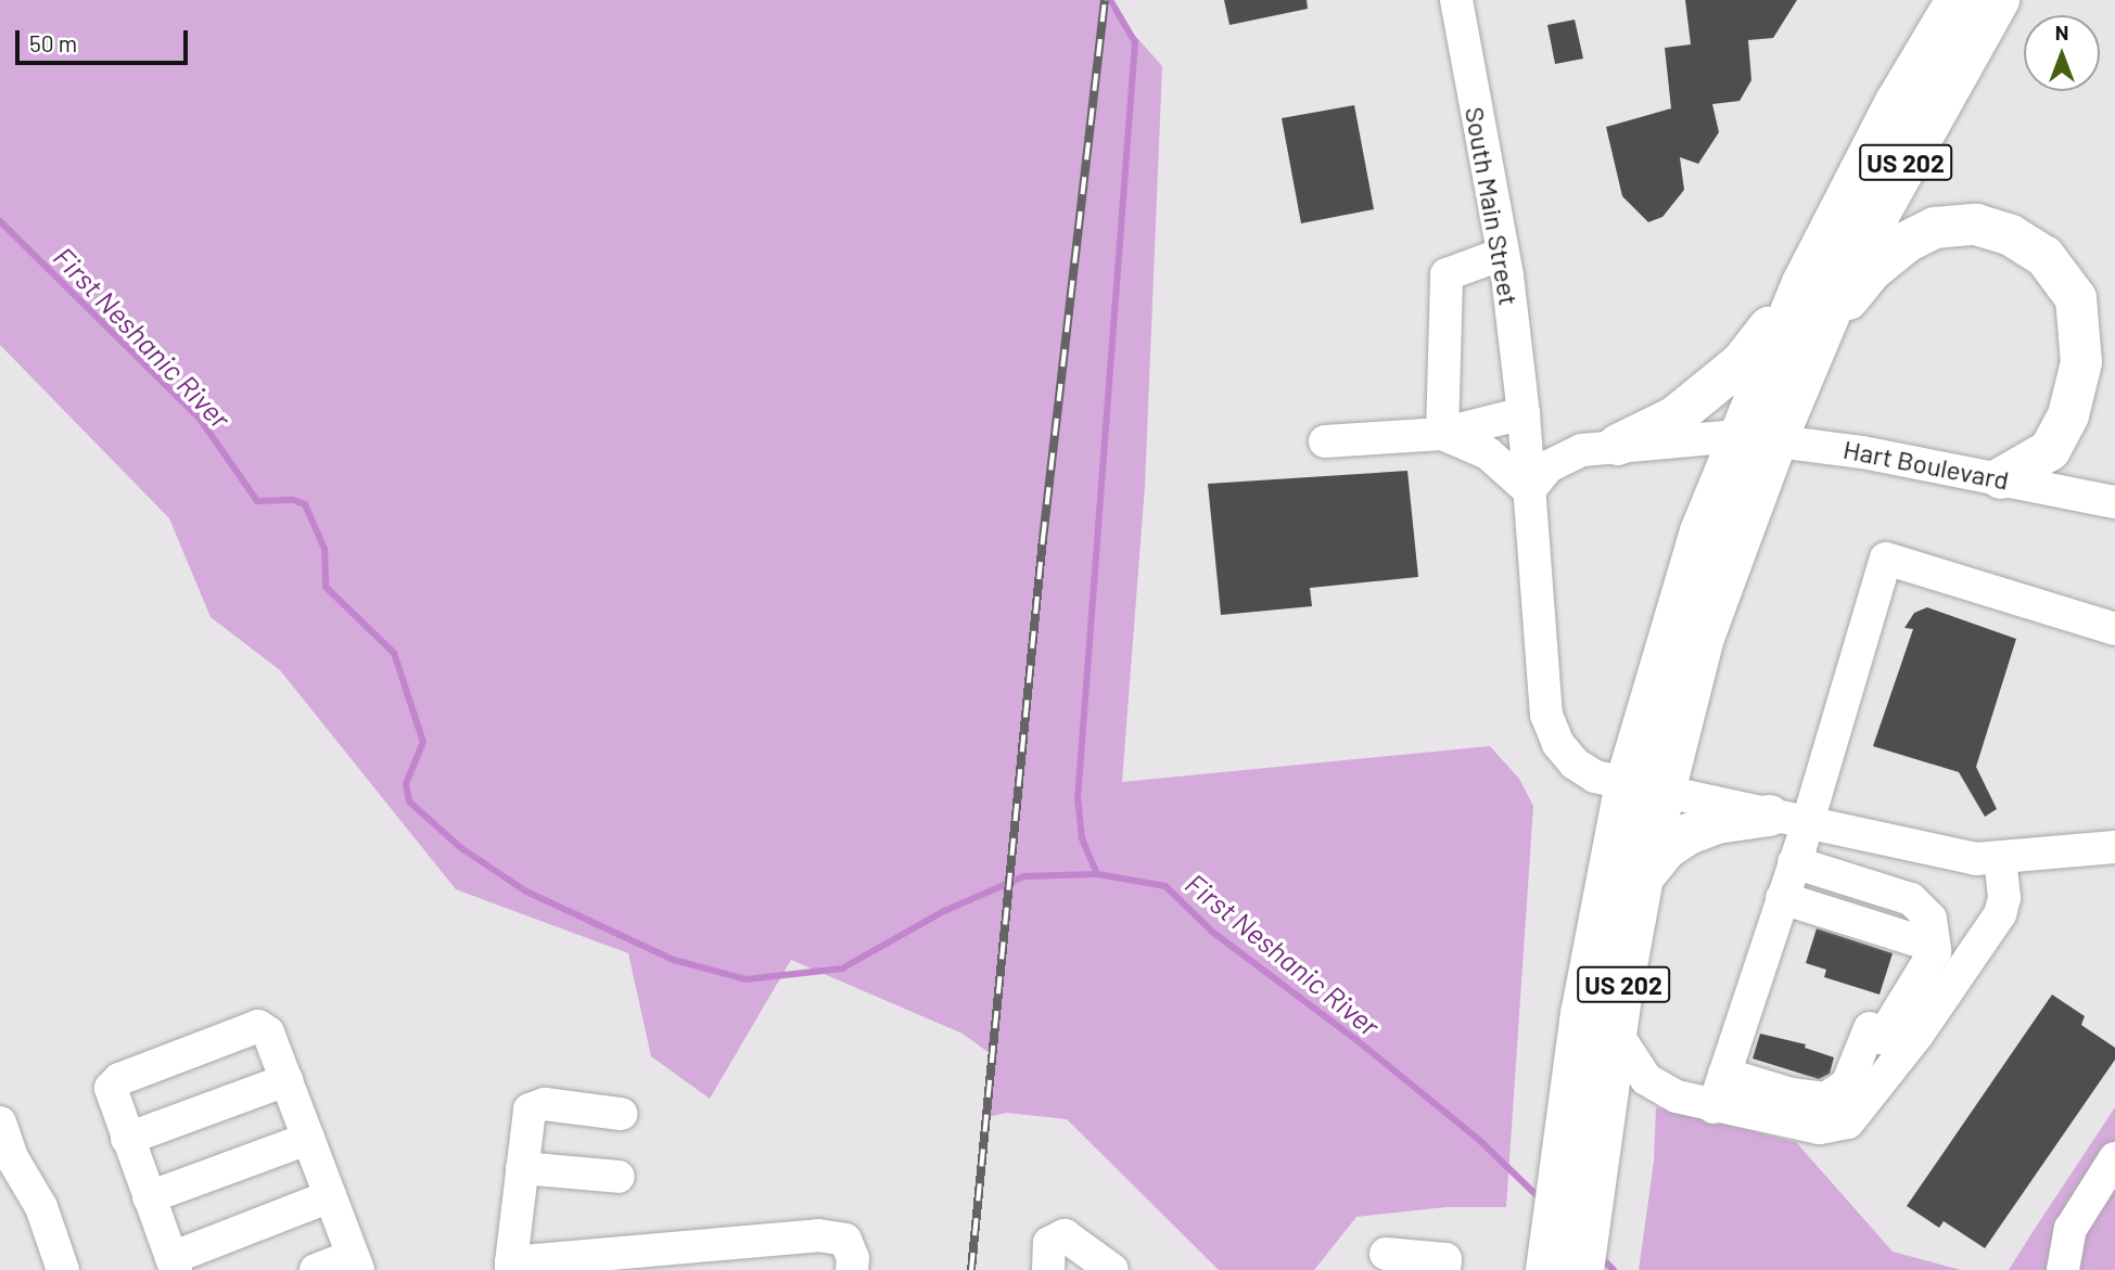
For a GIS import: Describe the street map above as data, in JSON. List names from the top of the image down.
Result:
{
  "streets": {
    "highway": ["US 202"],
    "street": ["South Main Street", "Hart Boulevard"]
  },
  "crossings": [
    ["US 202", "South Main Street"],
    ["US 202", "Hart Boulevard"]
  ],
  "water": ["First Neshanic River"],
  "scale_bar": "50 m",
  "north": "top"
}
